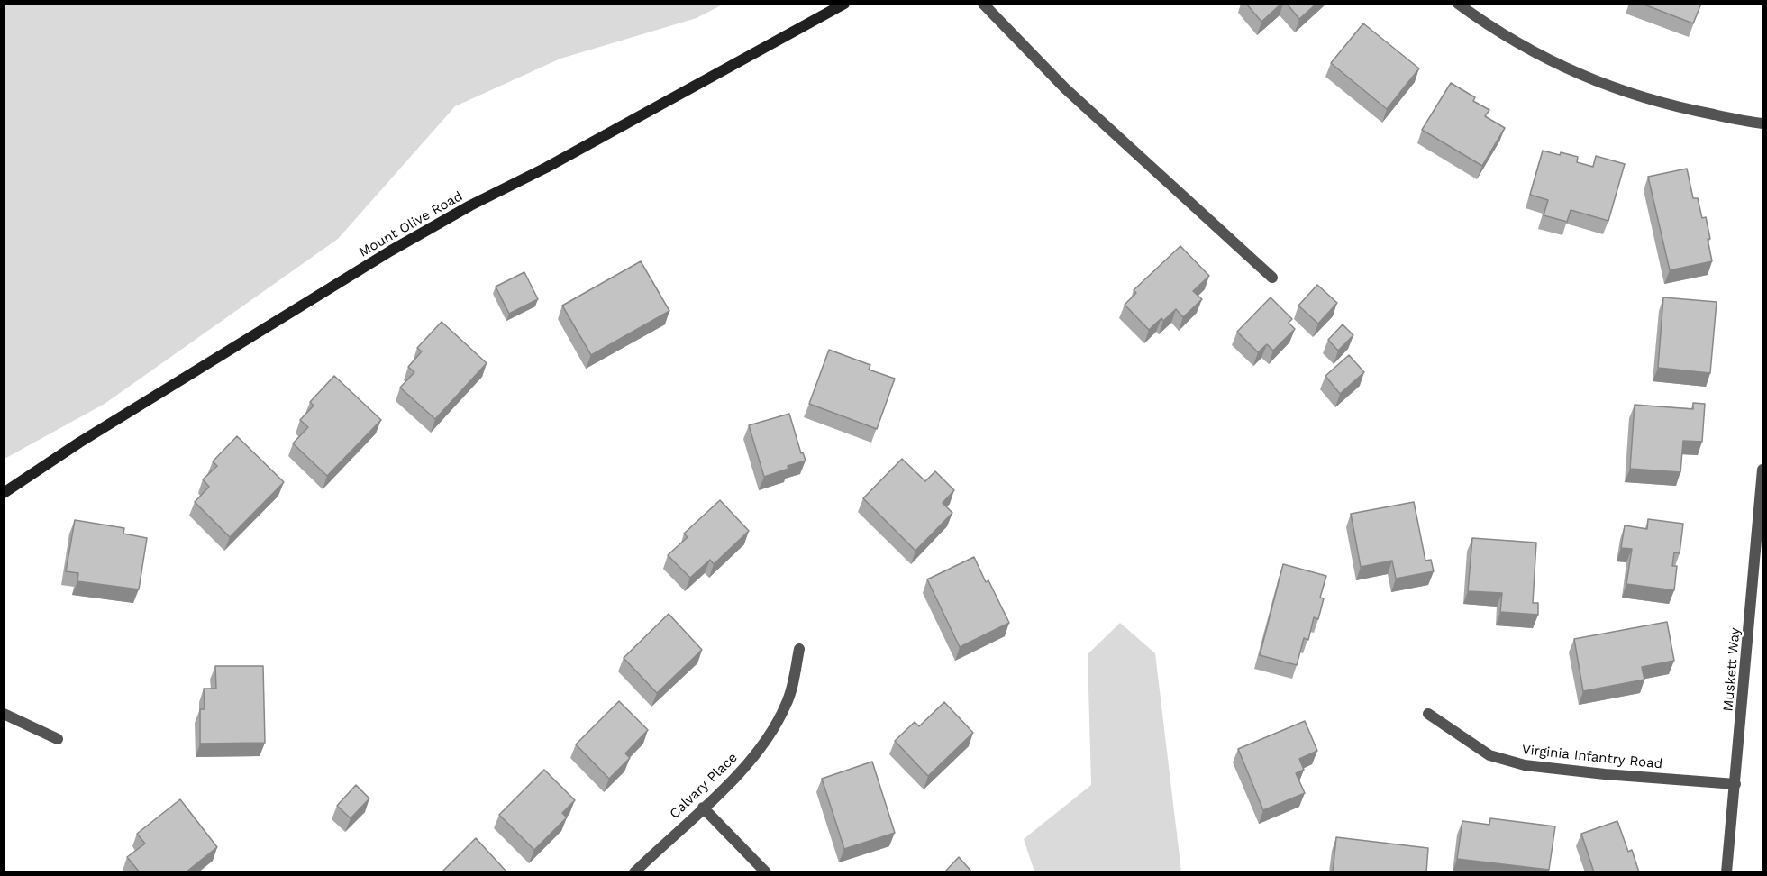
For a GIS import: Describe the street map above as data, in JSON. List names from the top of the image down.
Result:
{
  "streets": {
    "street": [
      "Mount Olive Road",
      "Muskett Way",
      "Virginia Infantry Road",
      "Calvary Place"
    ]
  },
  "crossings": [
    ["Muskett Way", "Virginia Infantry Road"]
  ]
}
